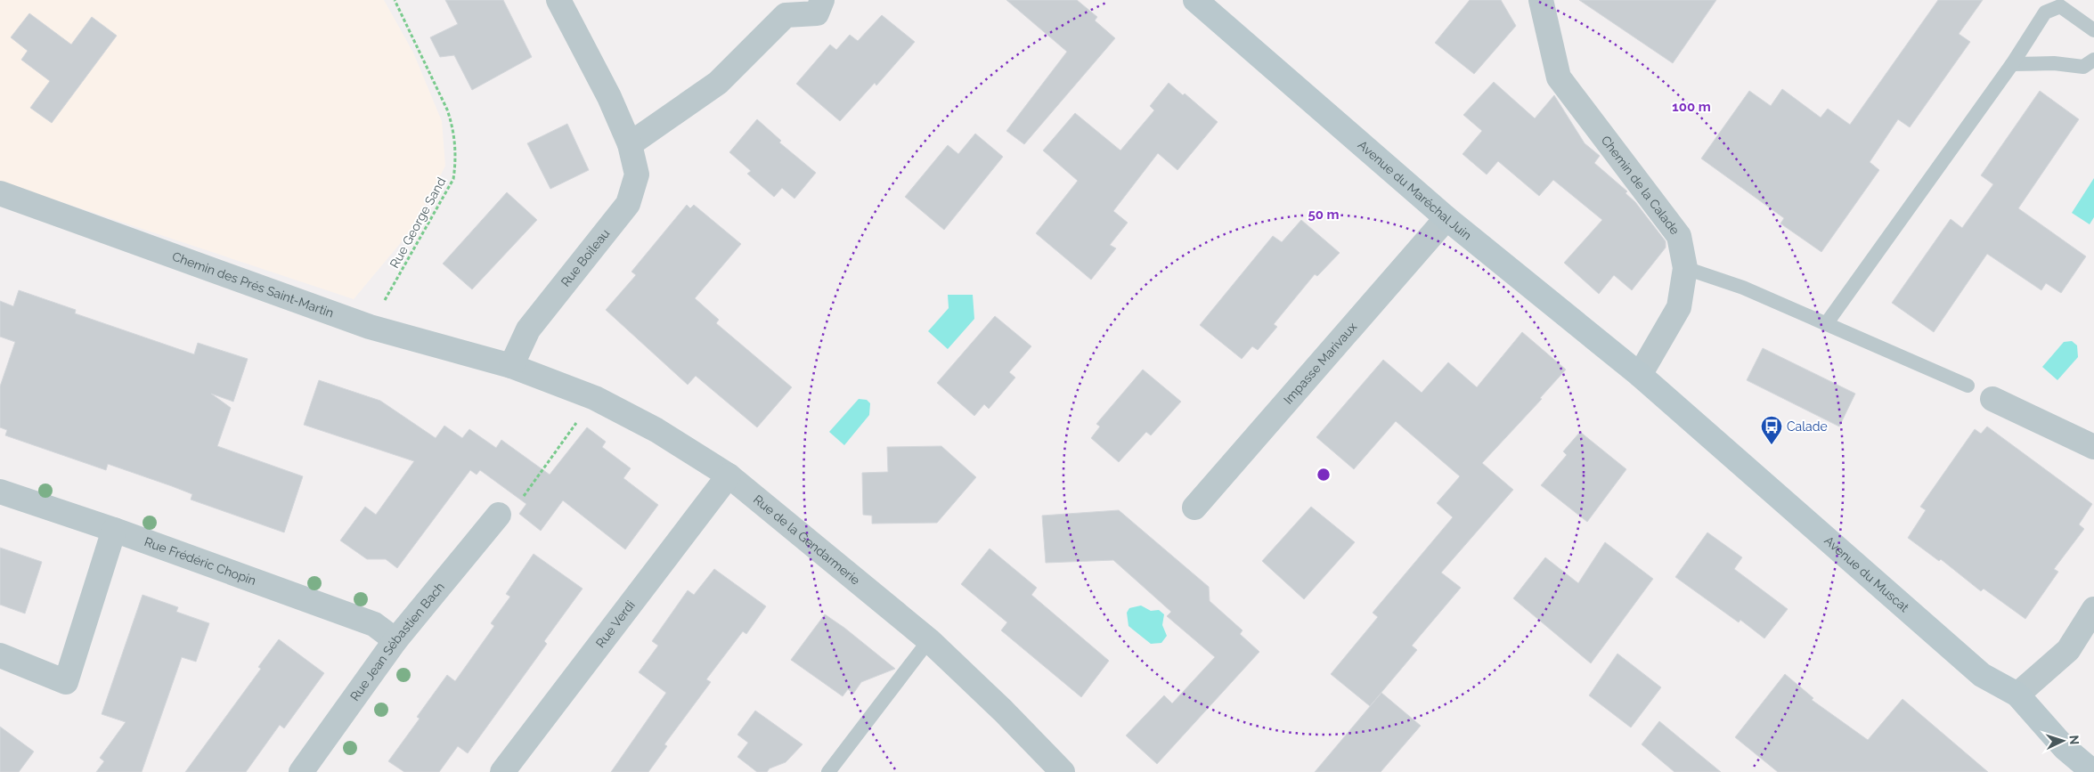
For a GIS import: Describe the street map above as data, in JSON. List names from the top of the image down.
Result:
{
  "streets": {
    "main road": ["Avenue du Maréchal Juin", "Avenue du Muscat"],
    "street": [
      "Chemin de la Calade",
      "Rue Boileau",
      "Chemin des Prés Saint-Martin",
      "Impasse Marivaux",
      "Rue de la Gendarmerie",
      "Rue Frédéric Chopin",
      "Rue Verdi",
      "Rue Jean Sébastien Bach"
    ],
    "path": ["Rue George Sand"]
  },
  "crossings": [
    ["Chemin de la Calade", "Avenue du Maréchal Juin"],
    ["Chemin de la Calade", "Avenue du Muscat"],
    ["Avenue du Maréchal Juin", "Impasse Marivaux"],
    ["Avenue du Maréchal Juin", "Avenue du Muscat"],
    ["Rue George Sand", "Chemin des Prés Saint-Martin"],
    ["Rue Boileau", "Chemin des Prés Saint-Martin"],
    ["Rue Boileau", "Rue de la Gendarmerie"],
    ["Chemin des Prés Saint-Martin", "Rue de la Gendarmerie"],
    ["Rue de la Gendarmerie", "Rue Verdi"],
    ["Rue Frédéric Chopin", "Rue Jean Sébastien Bach"]
  ],
  "places": {
    "bus stop": ["Calade"]
  },
  "north": "right",
  "rings": ["100 m", "50 m"]
}
